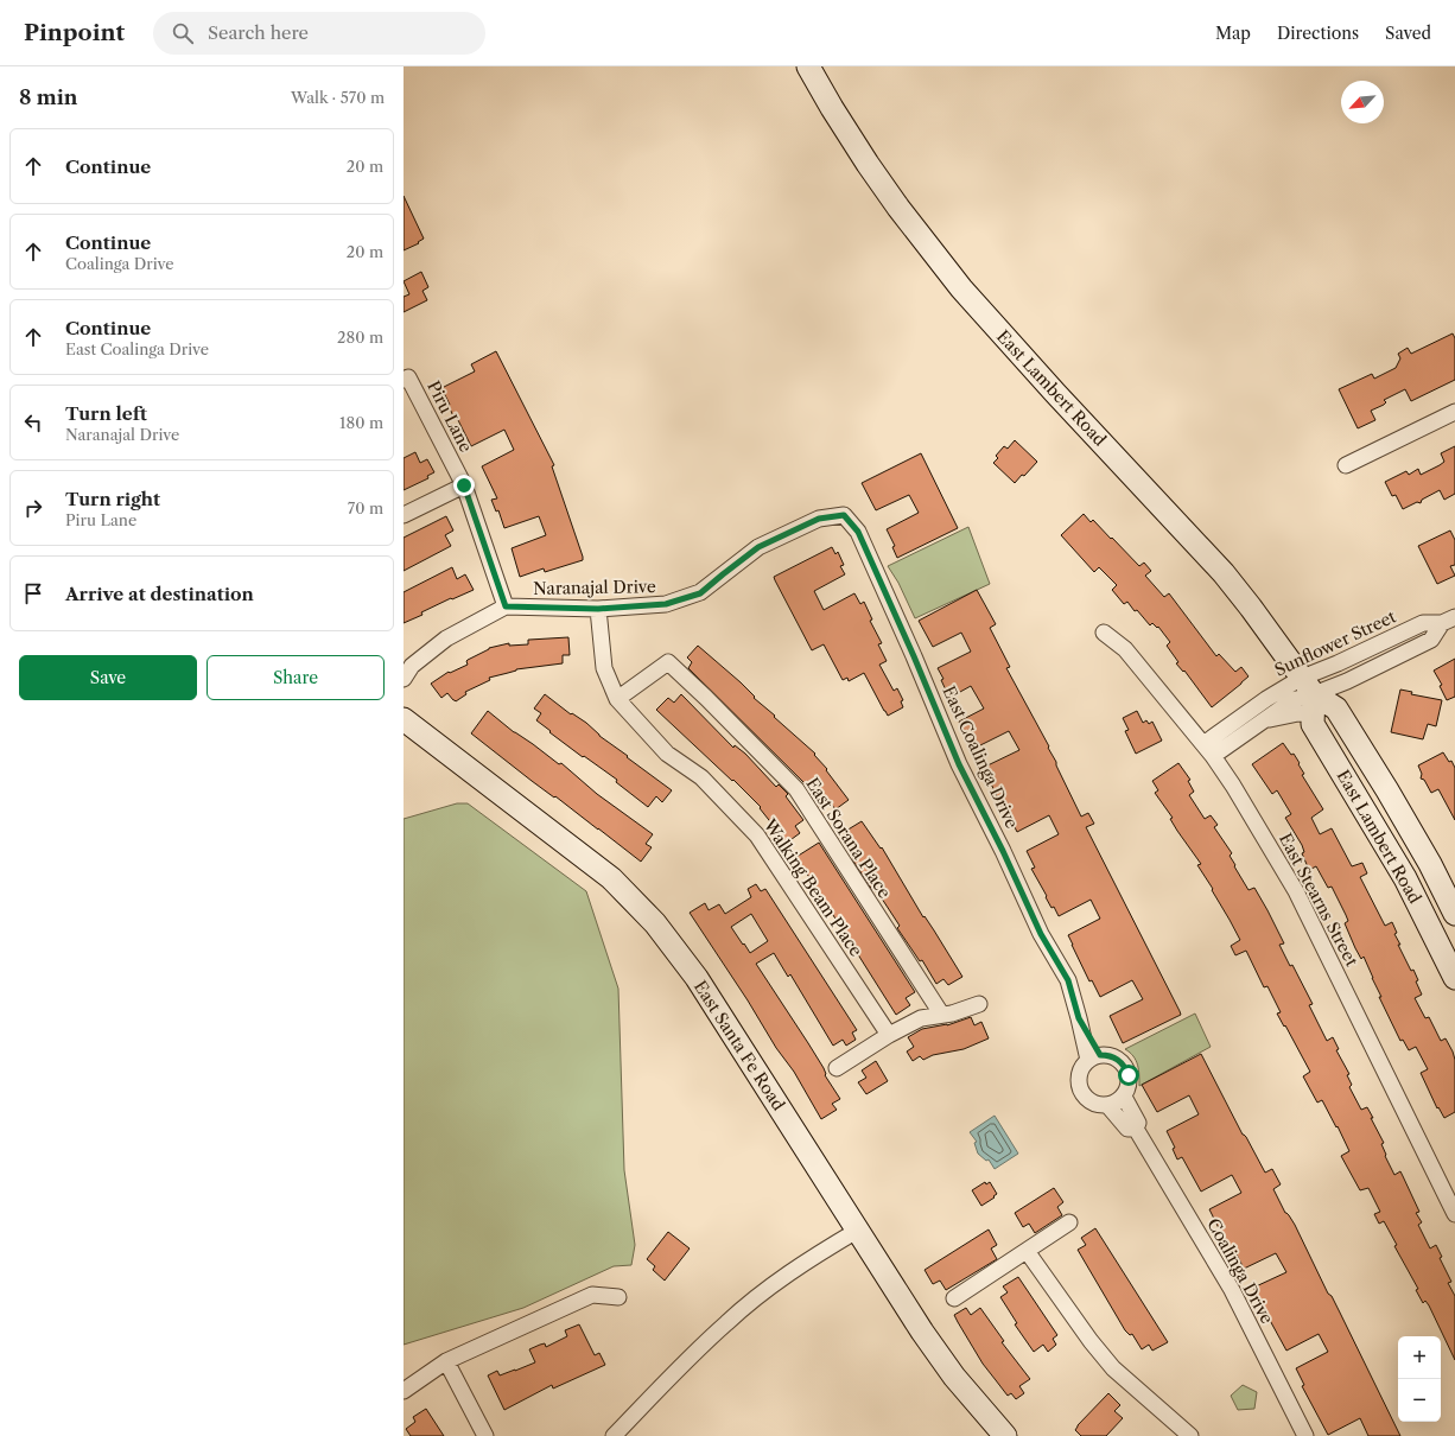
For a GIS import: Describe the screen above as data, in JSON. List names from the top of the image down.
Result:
{
  "streets": {
    "main road": ["East Lambert Road", "East Santa Fe Road"],
    "street": [
      "Piru Lane",
      "Naranajal Drive",
      "Sunflower Street",
      "East Coalinga Drive",
      "East Sorana Place",
      "Walking Beam Place",
      "East Stearns Street",
      "Coalinga Drive"
    ]
  },
  "crossings": [
    ["East Lambert Road", "Sunflower Street"],
    ["Piru Lane", "Naranajal Drive"],
    ["Naranajal Drive", "East Coalinga Drive"],
    ["Naranajal Drive", "Walking Beam Place"],
    ["Sunflower Street", "East Stearns Street"],
    ["East Coalinga Drive", "Coalinga Drive"],
    ["East Sorana Place", "Walking Beam Place"]
  ],
  "north": "bottom left",
  "page": {
    "header": "Pinpoint",
    "search": "Search here",
    "nav": ["Map", "Directions", "Saved"],
    "heading": ["8 min", "Walk · 570 m"],
    "list": [
      ["Continue", "20 m"],
      ["Continue", "Coalinga Drive", "20 m"],
      ["Continue", "East Coalinga Drive", "280 m"],
      ["Turn left", "Naranajal Drive", "180 m"],
      ["Turn right", "Piru Lane", "70 m"],
      "Arrive at destination"
    ],
    "buttons": ["Save", "Share"],
    "map_buttons": ["+", "−"]
  }
}
